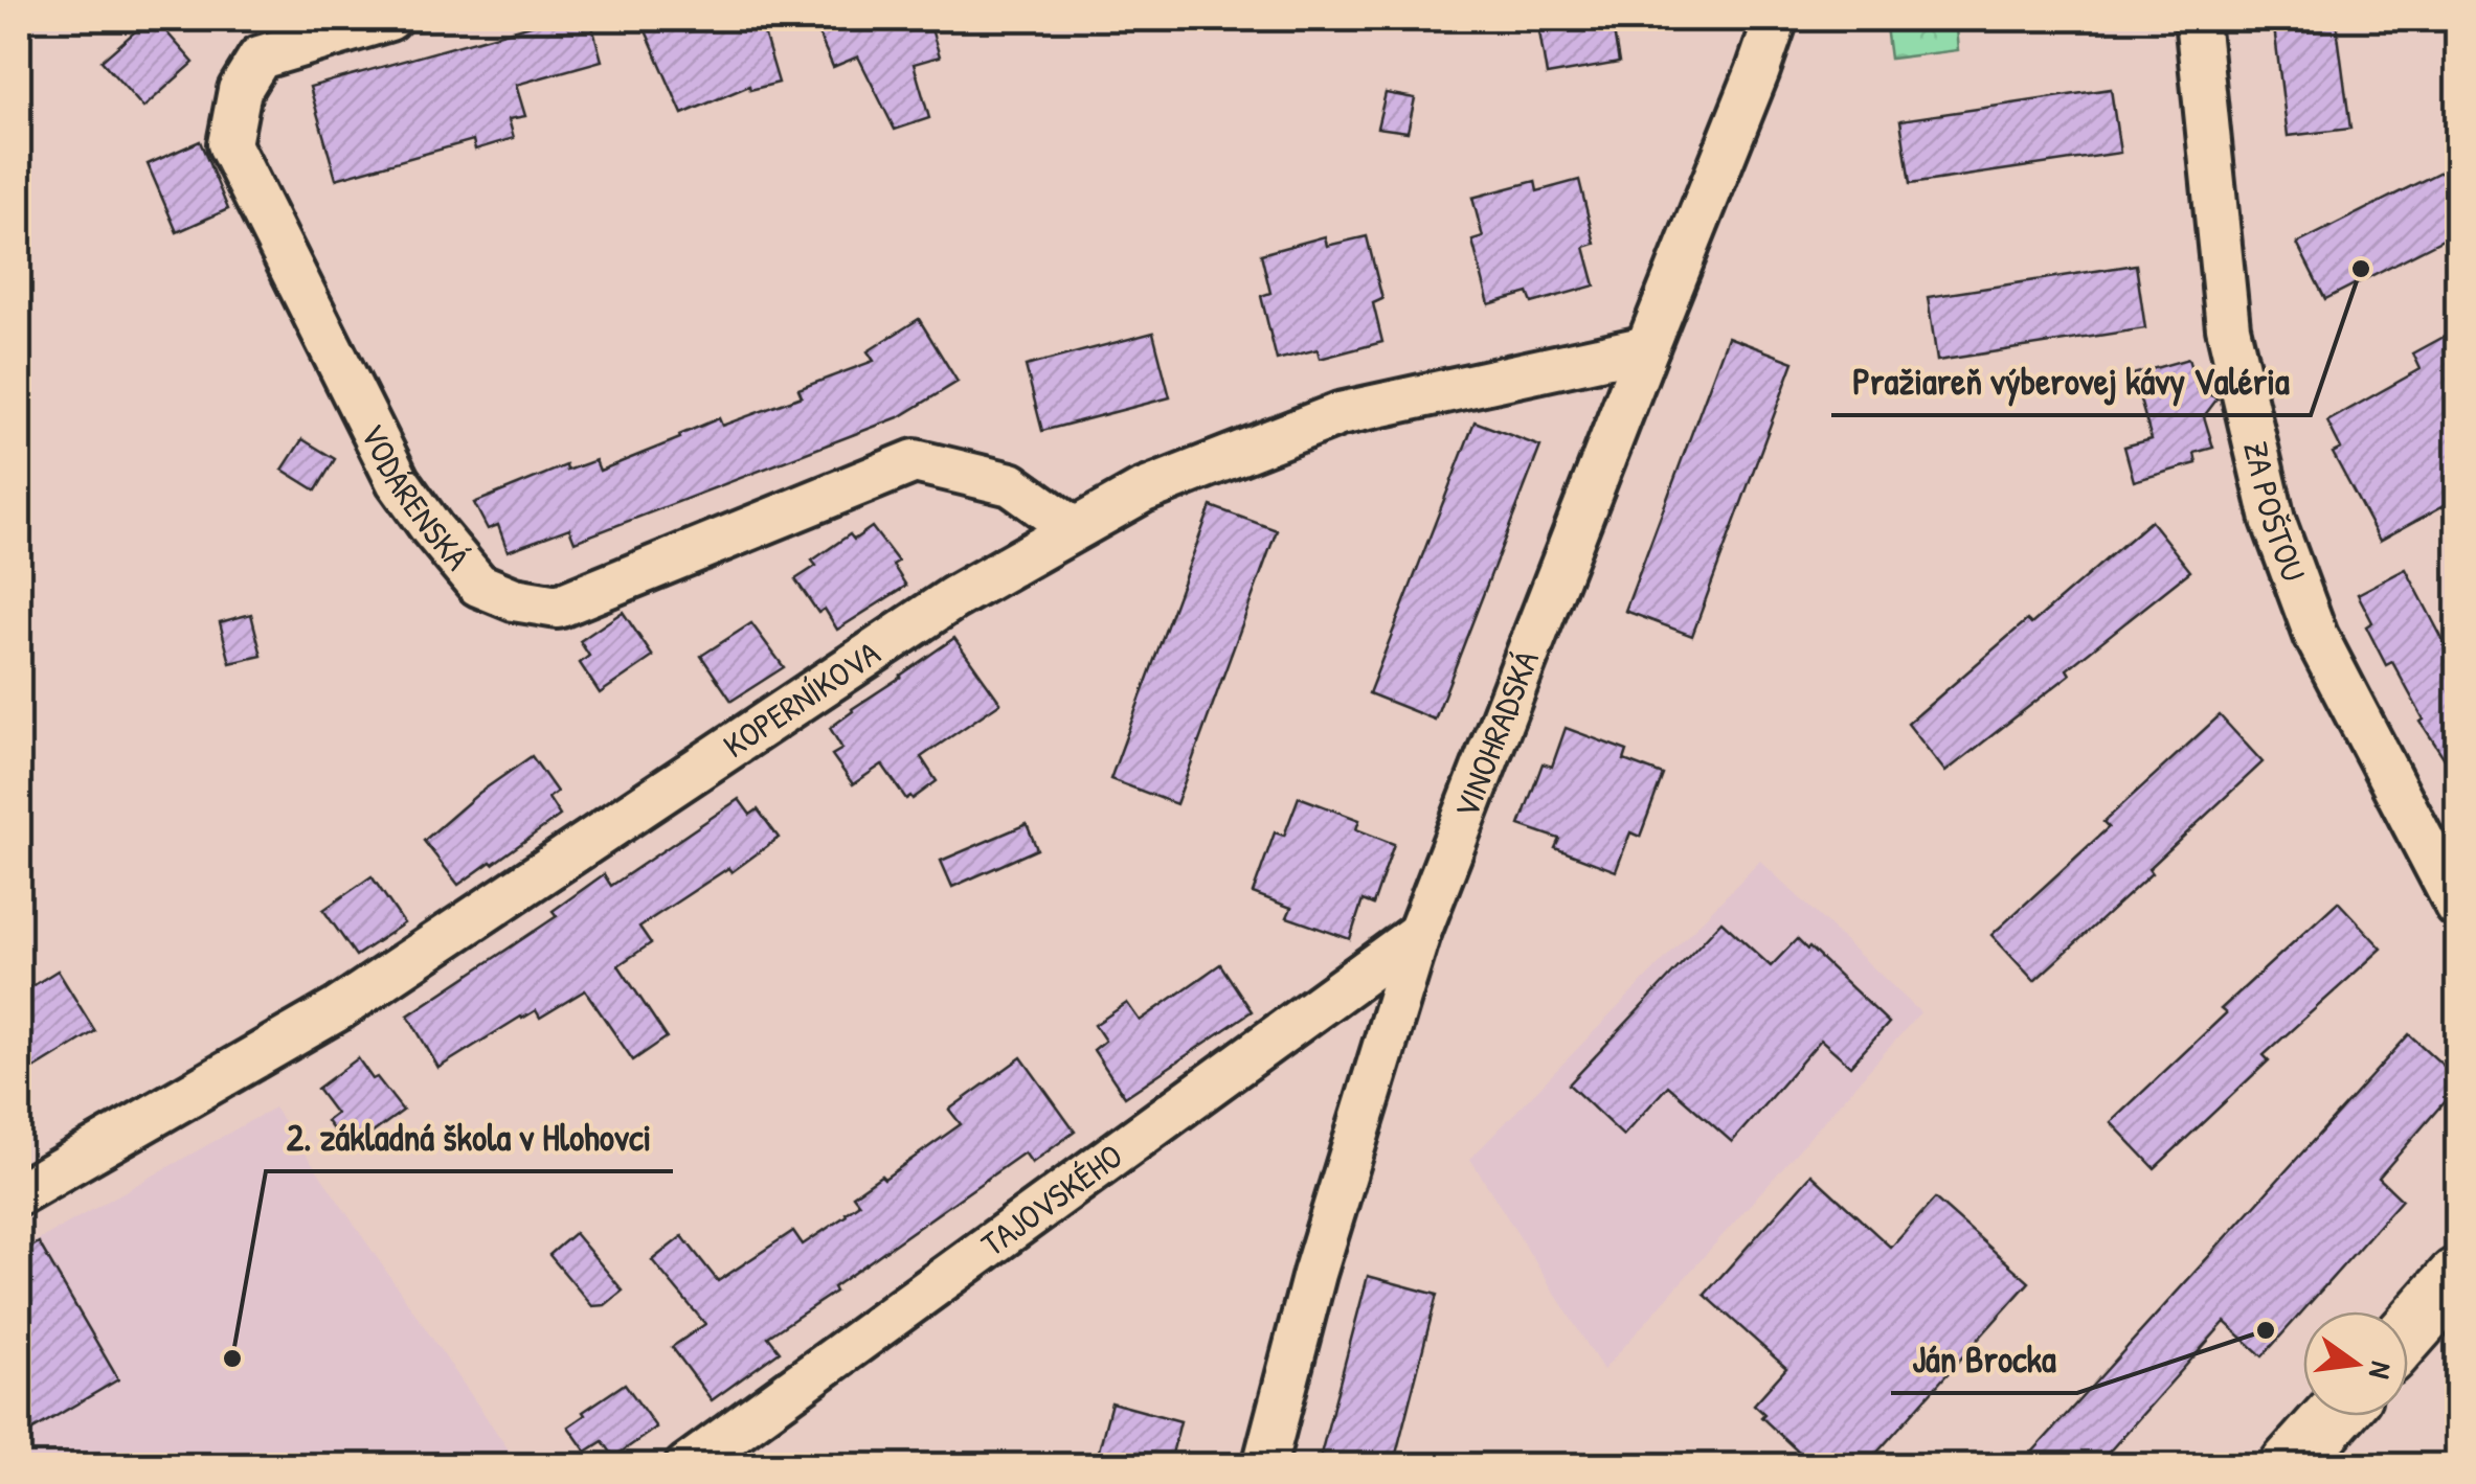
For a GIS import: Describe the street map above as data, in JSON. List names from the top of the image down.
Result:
{
  "streets": {
    "street": [
      "VODÁRENSKÁ",
      "ZA POŠTOU",
      "KOPERNÍKOVA",
      "VINOHRADSKÁ",
      "TAJOVSKÉHO"
    ]
  },
  "crossings": [
    ["VODÁRENSKÁ", "KOPERNÍKOVA"],
    ["KOPERNÍKOVA", "VINOHRADSKÁ"],
    ["VINOHRADSKÁ", "TAJOVSKÉHO"]
  ],
  "places": ["Pražiareň výberovej kávy Valéria", "Ján Brocka", "2. základná škola v Hlohovci"],
  "north": "right"
}
